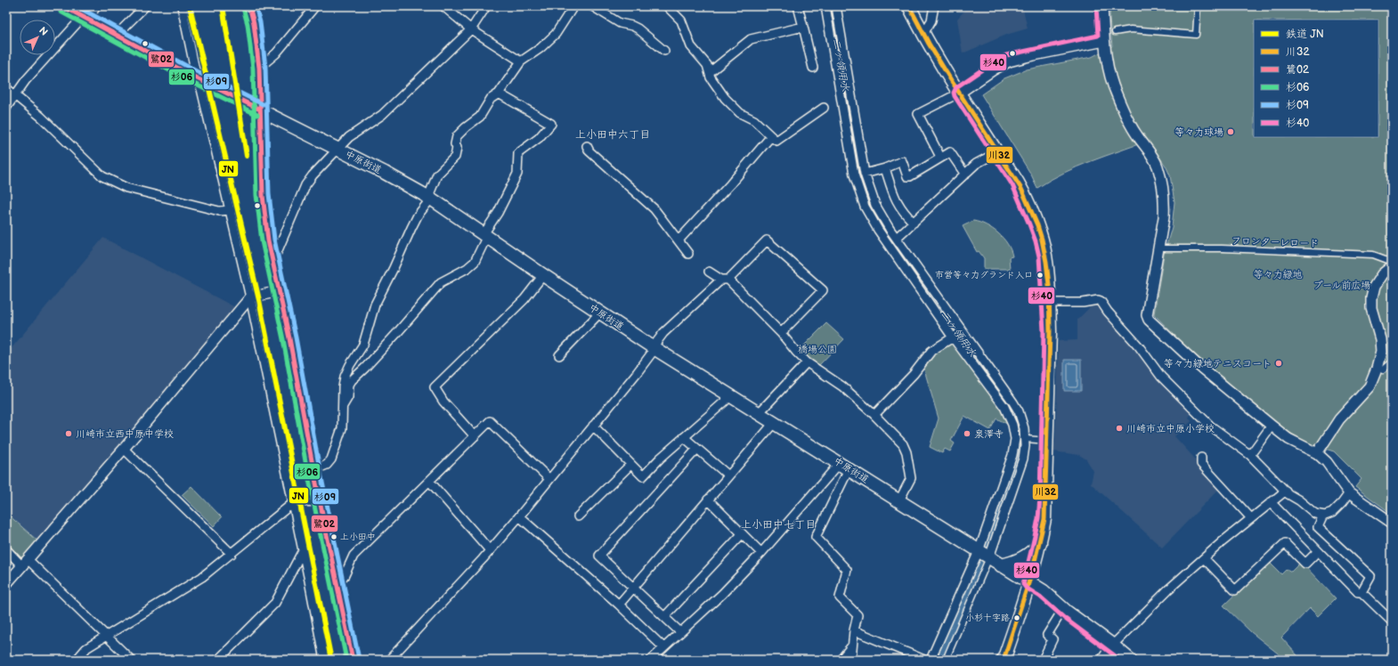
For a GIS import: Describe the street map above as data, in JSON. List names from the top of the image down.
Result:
{
  "streets": {
    "main road": ["中原街道"],
    "street": ["フロンターレロード"]
  },
  "districts": ["上小田中六丁目", "上小田中七丁目"],
  "water": ["二ヶ領用水"],
  "parks": ["等々力緑地", "プール前広場", "橋場公園"],
  "places": [
    "等々力球場",
    "市営等々力グランド入口",
    "等々力緑地テニスコート",
    "川崎市立中原小学校",
    "川崎市立西中原中学校",
    "泉澤寺",
    "上小田中",
    "小杉十字路"
  ],
  "lines": [
    "rail line JN",
    "transit line 川32",
    "transit line 鷺02",
    "transit line 杉09",
    "transit line 杉40",
    "transit line 杉06"
  ],
  "legend": [
    "鉄道 JN",
    "川32",
    "鷺02",
    "杉06",
    "杉09",
    "杉40"
  ],
  "north": "top right"
}
